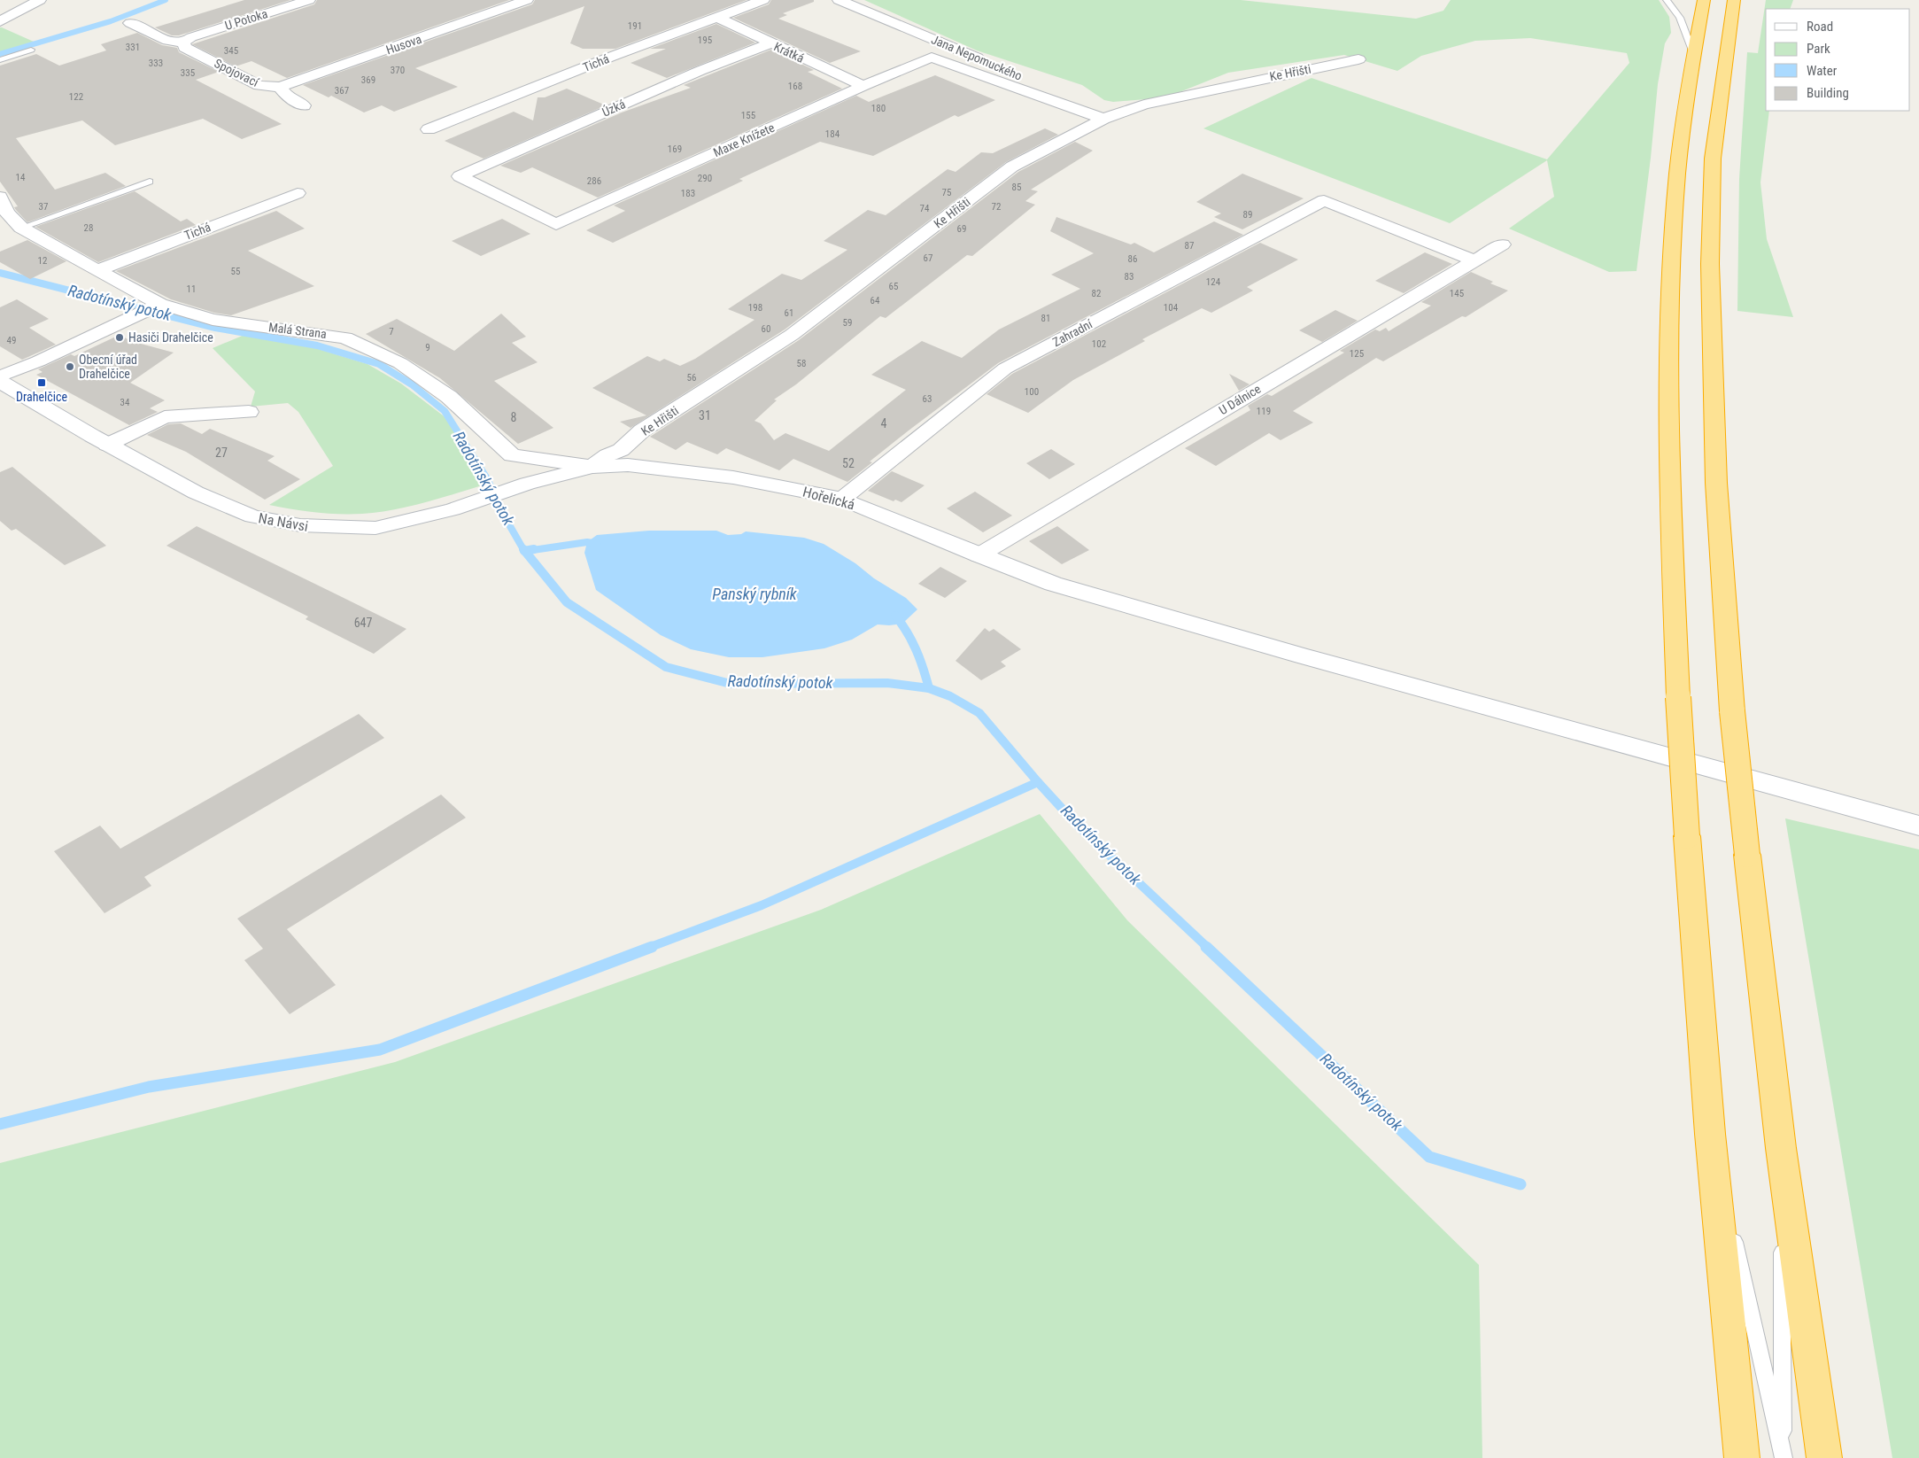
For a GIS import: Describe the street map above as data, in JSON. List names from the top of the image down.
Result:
{
  "streets": {
    "street": [
      "U Potoka",
      "Husova",
      "Krátká",
      "Jana Nepomuckého",
      "Tichá",
      "Spojovací",
      "Ke Hřišti",
      "Úzká",
      "Maxe Knížete",
      "Malá Strana",
      "Zahradní",
      "U Dálnice",
      "Hořelická",
      "Na Návsi"
    ]
  },
  "crossings": [
    ["U Potoka", "Spojovací"],
    ["Husova", "Spojovací"],
    ["Krátká", "Tichá"],
    ["Krátká", "Úzká"],
    ["Krátká", "Maxe Knížete"],
    ["Jana Nepomuckého", "Ke Hřišti"],
    ["Jana Nepomuckého", "Maxe Knížete"],
    ["Tichá", "Malá Strana"],
    ["Ke Hřišti", "Malá Strana"],
    ["Ke Hřišti", "Hořelická"],
    ["Ke Hřišti", "Na Návsi"],
    ["Úzká", "Maxe Knížete"],
    ["Malá Strana", "Hořelická"],
    ["Malá Strana", "Na Návsi"],
    ["Zahradní", "U Dálnice"],
    ["Zahradní", "Hořelická"],
    ["U Dálnice", "Hořelická"],
    ["Hořelická", "Na Návsi"]
  ],
  "water": ["Radotínský potok", "Panský rybník"],
  "places": {
    "other": ["Hasiči Drahelčice", "Obecní úřad Drahelčice"],
    "transit": ["Drahelčice"]
  },
  "house_numbers": [
    "191",
    "195",
    "331",
    "345",
    "333",
    "370",
    "335",
    "369",
    "168",
    "367",
    "122",
    "180",
    "155",
    "184",
    "169",
    "14",
    "290",
    "286",
    "85",
    "75",
    "183",
    "37",
    "72",
    "74",
    "89",
    "28",
    "69",
    "87",
    "67",
    "86",
    "12",
    "55",
    "83",
    "124",
    "65",
    "11",
    "82",
    "145",
    "64",
    "198",
    "104",
    "61",
    "81",
    "59",
    "60",
    "7",
    "49",
    "102",
    "9",
    "125",
    "58",
    "56",
    "100",
    "63",
    "34",
    "119",
    "31",
    "8",
    "4",
    "27",
    "52",
    "647"
  ],
  "legend": [
    "Road",
    "Park",
    "Water",
    "Building"
  ]
}
